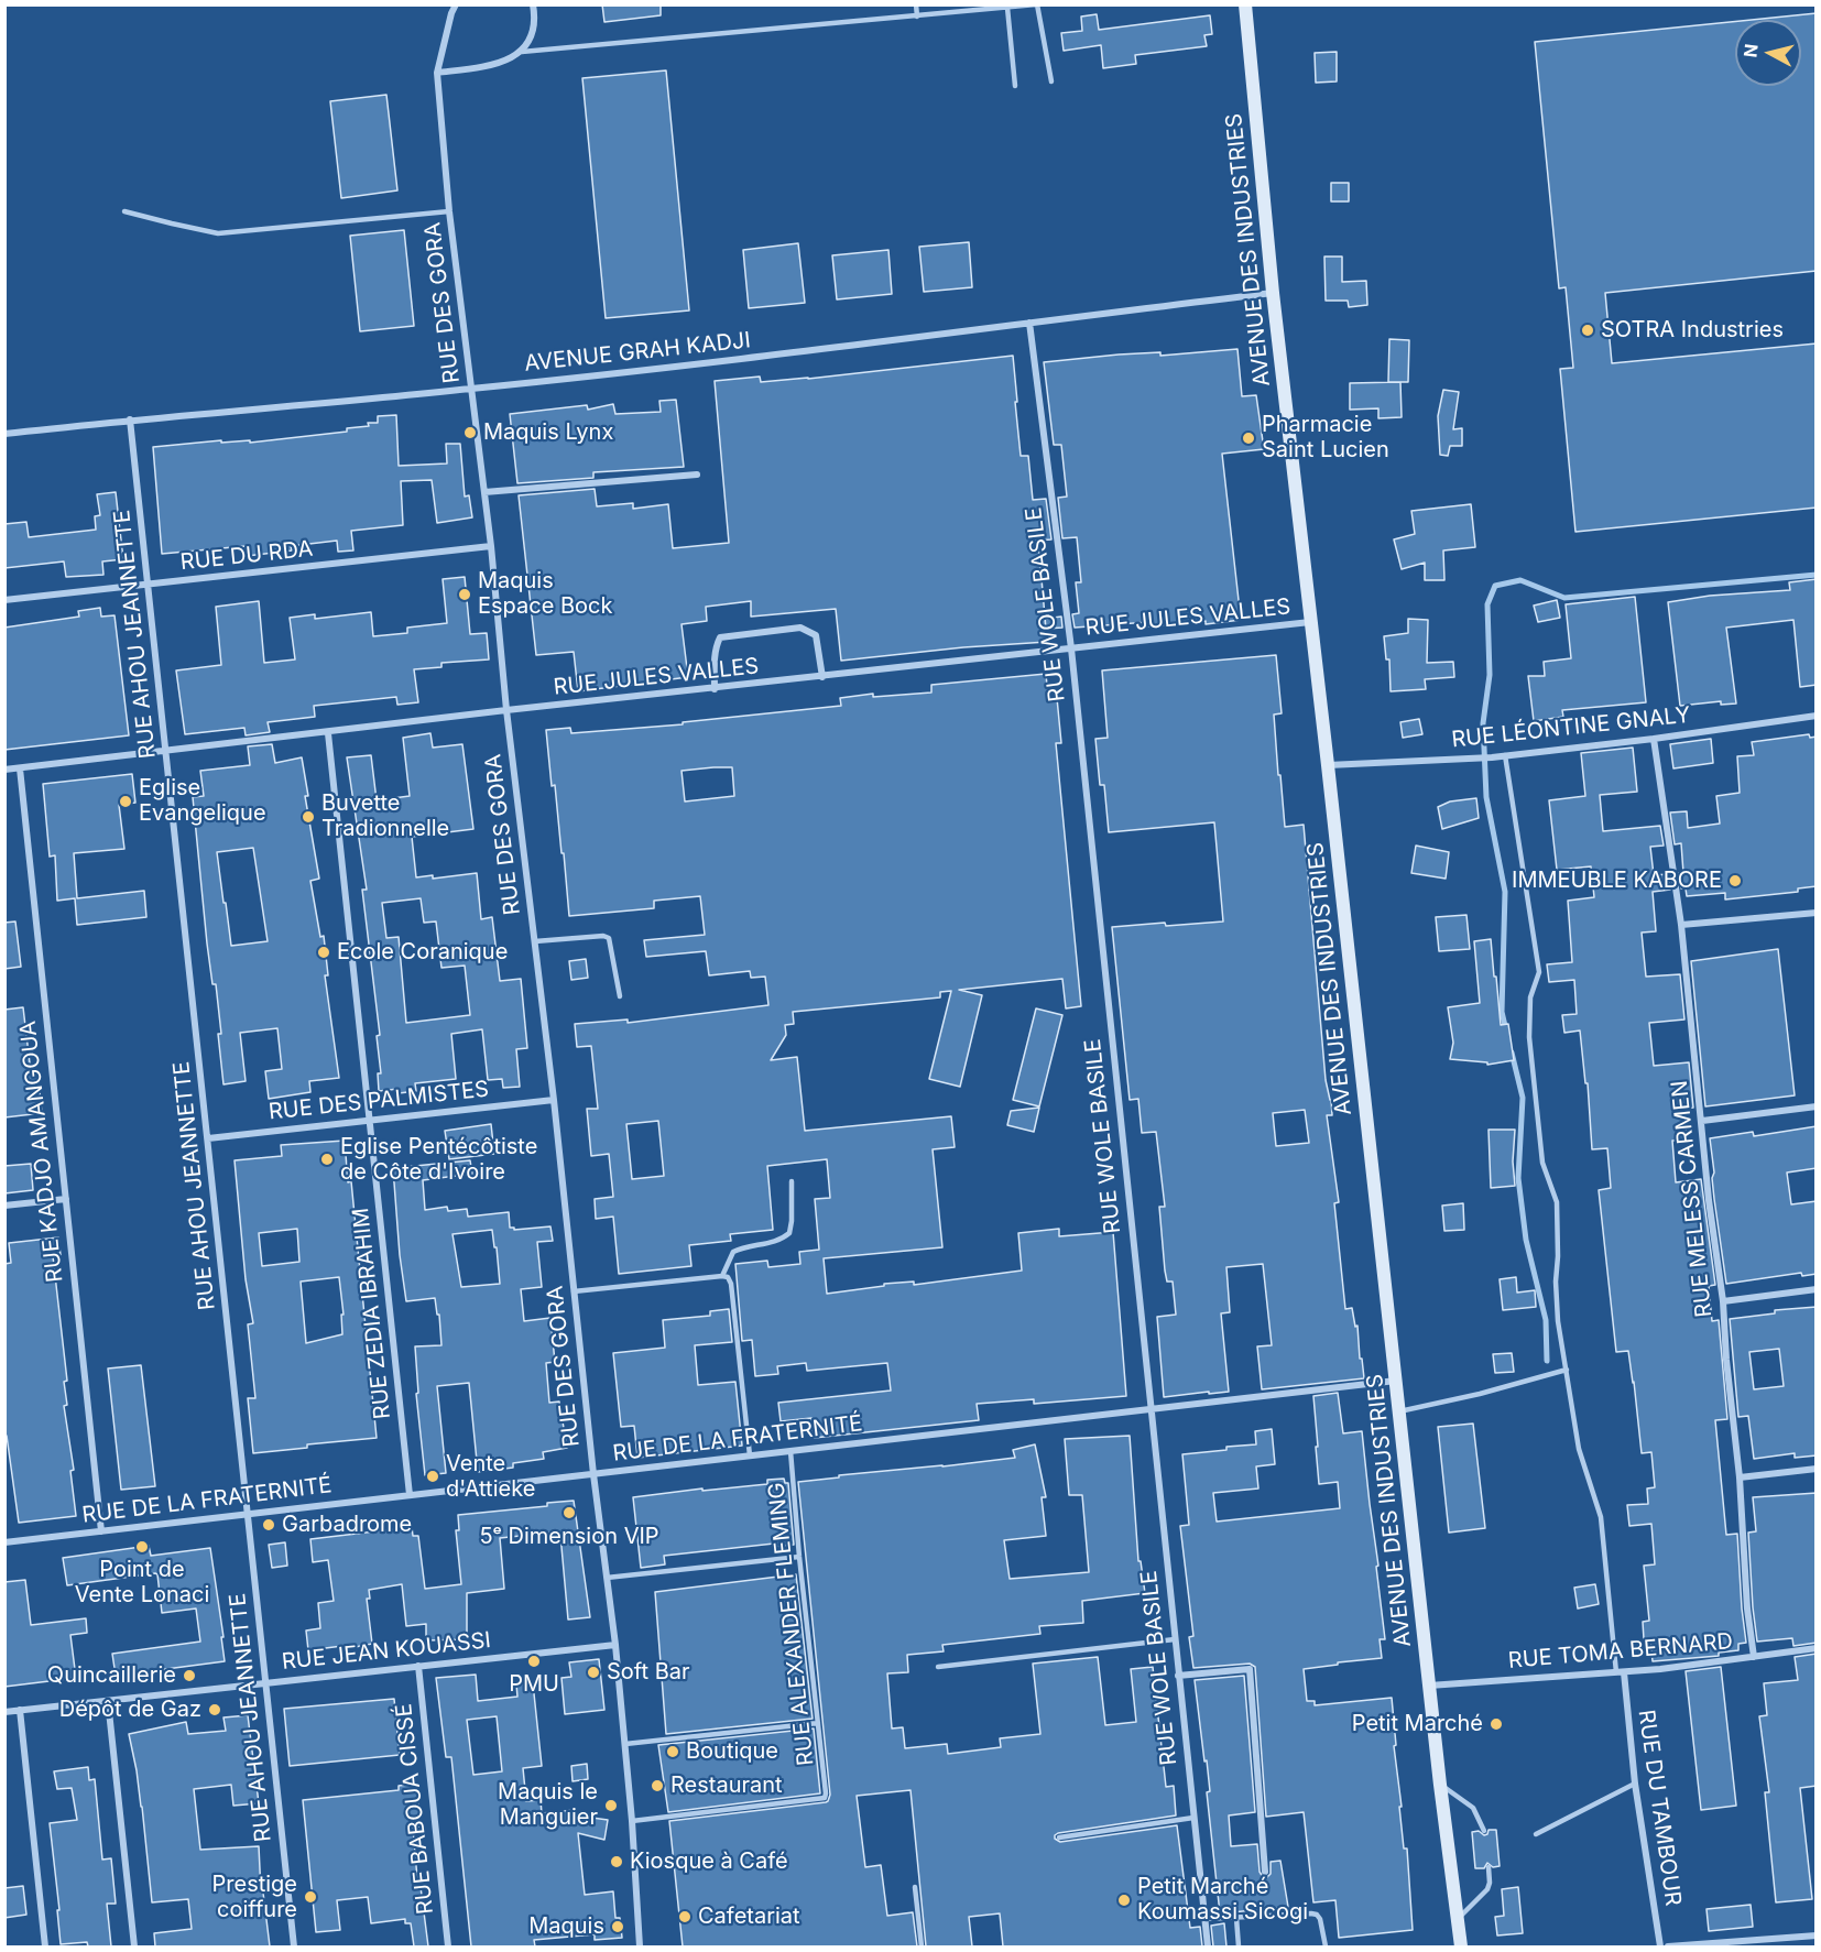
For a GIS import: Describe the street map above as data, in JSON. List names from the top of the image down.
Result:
{
  "streets": {
    "street": [
      "AVENUE DES INDUSTRIES",
      "RUE DES GORA",
      "AVENUE GRAH KADJI",
      "RUE DU RDA",
      "RUE WOLE BASILE",
      "RUE JULES VALLES",
      "RUE AHOU JEANNETTE",
      "RUE LÉONTINE GNALY",
      "RUE DES PALMISTES",
      "RUE KADJO AMANGOUA",
      "RUE MELESS CARMEN",
      "RUE ZEDIA IBRAHIM",
      "RUE DE LA FRATERNITÉ",
      "RUE JEAN KOUASSI",
      "RUE TOMA BERNARD",
      "RUE DU TAMBOUR",
      "RUE BABOUA CISSÉ"
    ],
    "lane": ["RUE ALEXANDER FLEMING"]
  },
  "crossings": [
    ["AVENUE DES INDUSTRIES", "AVENUE GRAH KADJI"],
    ["AVENUE DES INDUSTRIES", "RUE JULES VALLES"],
    ["AVENUE DES INDUSTRIES", "RUE LÉONTINE GNALY"],
    ["AVENUE DES INDUSTRIES", "RUE DE LA FRATERNITÉ"],
    ["AVENUE DES INDUSTRIES", "RUE TOMA BERNARD"],
    ["RUE DES GORA", "AVENUE GRAH KADJI"],
    ["RUE DES GORA", "RUE DU RDA"],
    ["RUE DES GORA", "RUE JULES VALLES"],
    ["RUE DES GORA", "RUE DES PALMISTES"],
    ["RUE DES GORA", "RUE DE LA FRATERNITÉ"],
    ["RUE DES GORA", "RUE ALEXANDER FLEMING"],
    ["RUE DES GORA", "RUE JEAN KOUASSI"],
    ["AVENUE GRAH KADJI", "RUE WOLE BASILE"],
    ["AVENUE GRAH KADJI", "RUE AHOU JEANNETTE"],
    ["RUE DU RDA", "RUE AHOU JEANNETTE"],
    ["RUE WOLE BASILE", "RUE JULES VALLES"],
    ["RUE WOLE BASILE", "RUE DE LA FRATERNITÉ"],
    ["RUE JULES VALLES", "RUE AHOU JEANNETTE"],
    ["RUE JULES VALLES", "RUE KADJO AMANGOUA"],
    ["RUE JULES VALLES", "RUE ZEDIA IBRAHIM"],
    ["RUE AHOU JEANNETTE", "RUE DES PALMISTES"],
    ["RUE AHOU JEANNETTE", "RUE DE LA FRATERNITÉ"],
    ["RUE AHOU JEANNETTE", "RUE JEAN KOUASSI"],
    ["RUE LÉONTINE GNALY", "RUE MELESS CARMEN"],
    ["RUE DES PALMISTES", "RUE ZEDIA IBRAHIM"],
    ["RUE KADJO AMANGOUA", "RUE DE LA FRATERNITÉ"],
    ["RUE MELESS CARMEN", "RUE TOMA BERNARD"],
    ["RUE ZEDIA IBRAHIM", "RUE DE LA FRATERNITÉ"],
    ["RUE DE LA FRATERNITÉ", "RUE ALEXANDER FLEMING"],
    ["RUE JEAN KOUASSI", "RUE BABOUA CISSÉ"],
    ["RUE TOMA BERNARD", "RUE DU TAMBOUR"]
  ],
  "places": [
    "SOTRA Industries",
    "Maquis Lynx",
    "Pharmacie Saint Lucien",
    "Maquis Espace Bock",
    "Eglise Evangelique",
    "Buvette Tradionnelle",
    "IMMEUBLE KABORE",
    "Ecole Coranique",
    "Eglise Pentécôtiste de Côte d'Ivoire",
    "Vente d'Attieke",
    "5ᵉ Dimension VIP",
    "Garbadrome",
    "Point de Vente Lonaci",
    "PMU",
    "Soft Bar",
    "Quincaillerie",
    "Dépôt de Gaz",
    "Petit Marché",
    "Boutique",
    "Restaurant",
    "Maquis le Manguier",
    "Kiosque à Café",
    "Prestige coiffure",
    "Petit Marché Koumassi Sicogi",
    "Cafetariat",
    "Maquis"
  ],
  "north": "left"
}
